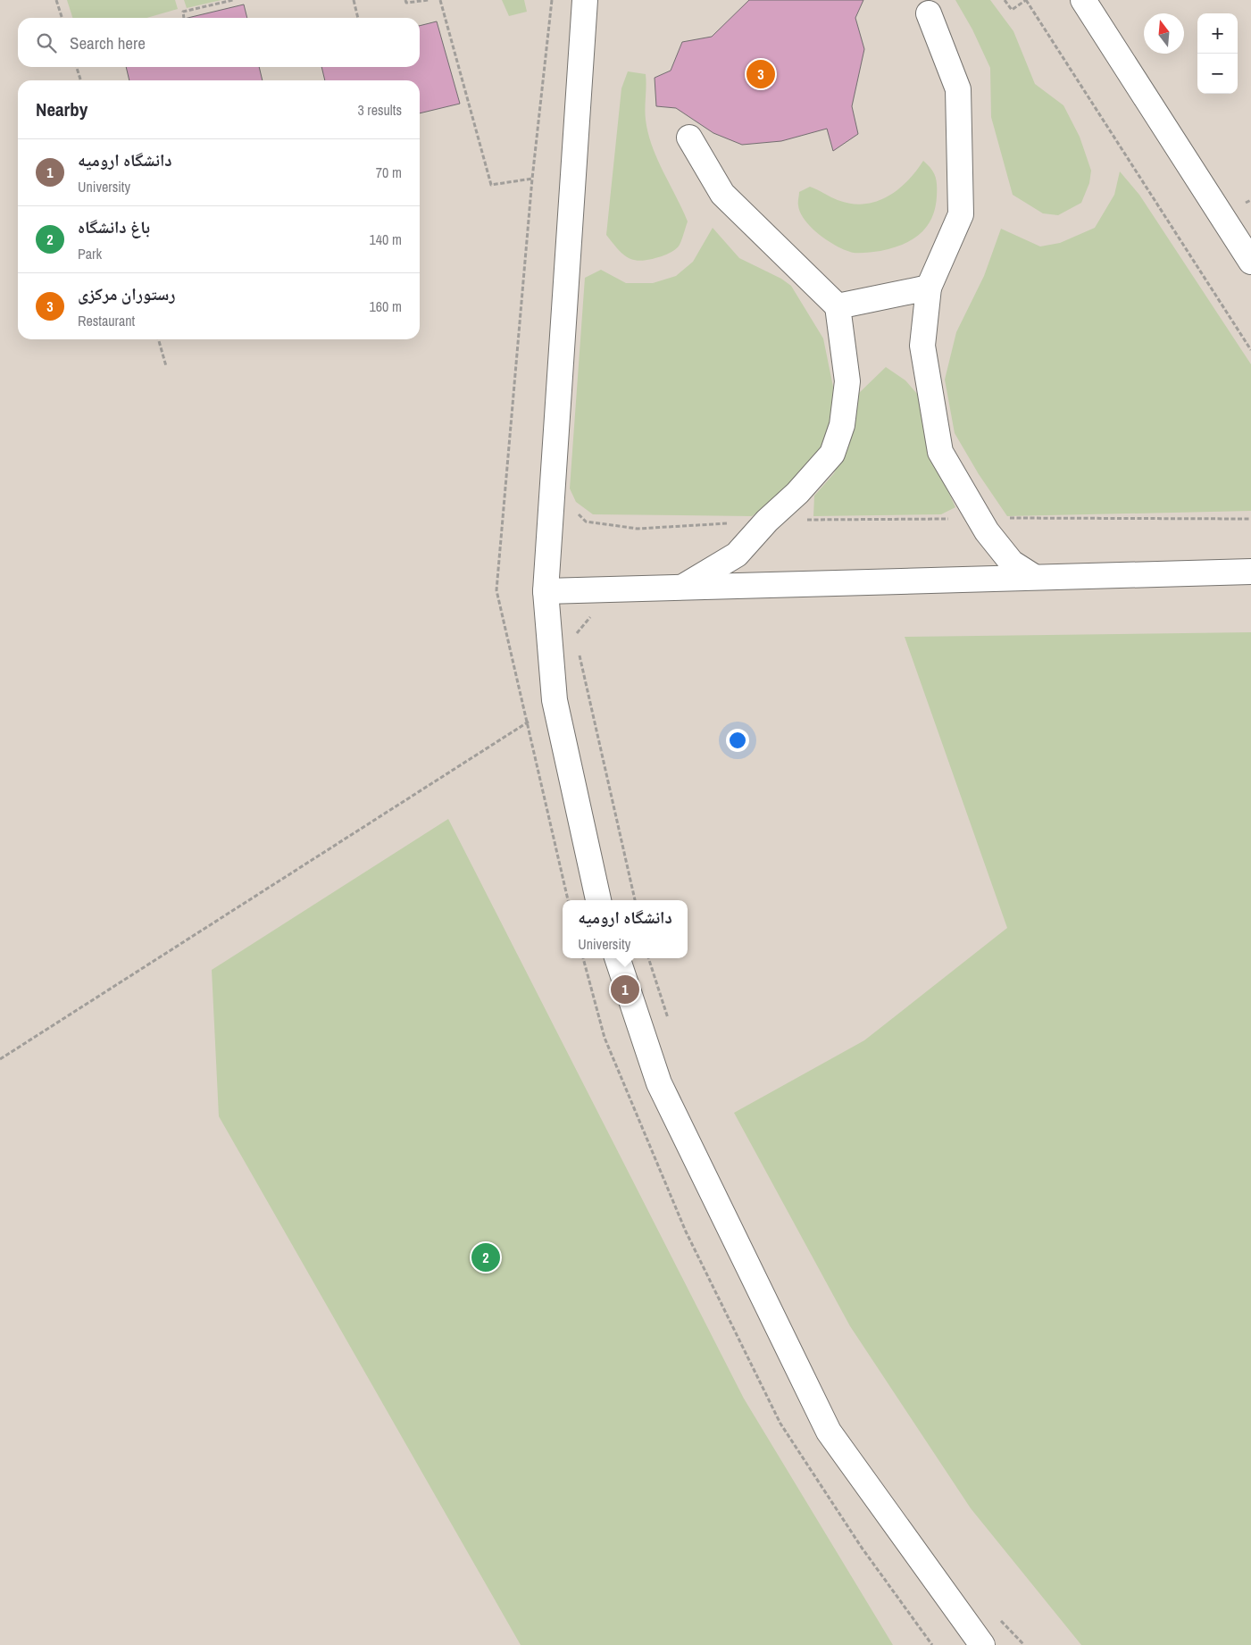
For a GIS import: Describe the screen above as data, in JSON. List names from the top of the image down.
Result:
{
  "north": "top",
  "page": {
    "map_buttons": ["+", "−"],
    "search": "Search here",
    "pins": ["3", "1", "2"],
    "heading": ["Nearby", "3 results"],
    "list": [
      {
        "mark": "1",
        "name": "دانشگاه ارومیه",
        "note": "University",
        "value": "70 m"
      },
      {
        "mark": "2",
        "name": "باغ دانشگاه",
        "note": "Park",
        "value": "140 m"
      },
      {
        "mark": "3",
        "name": "رستوران مرکزی",
        "note": "Restaurant",
        "value": "160 m"
      }
    ],
    "popup": ["دانشگاه ارومیه", "University"]
  }
}
